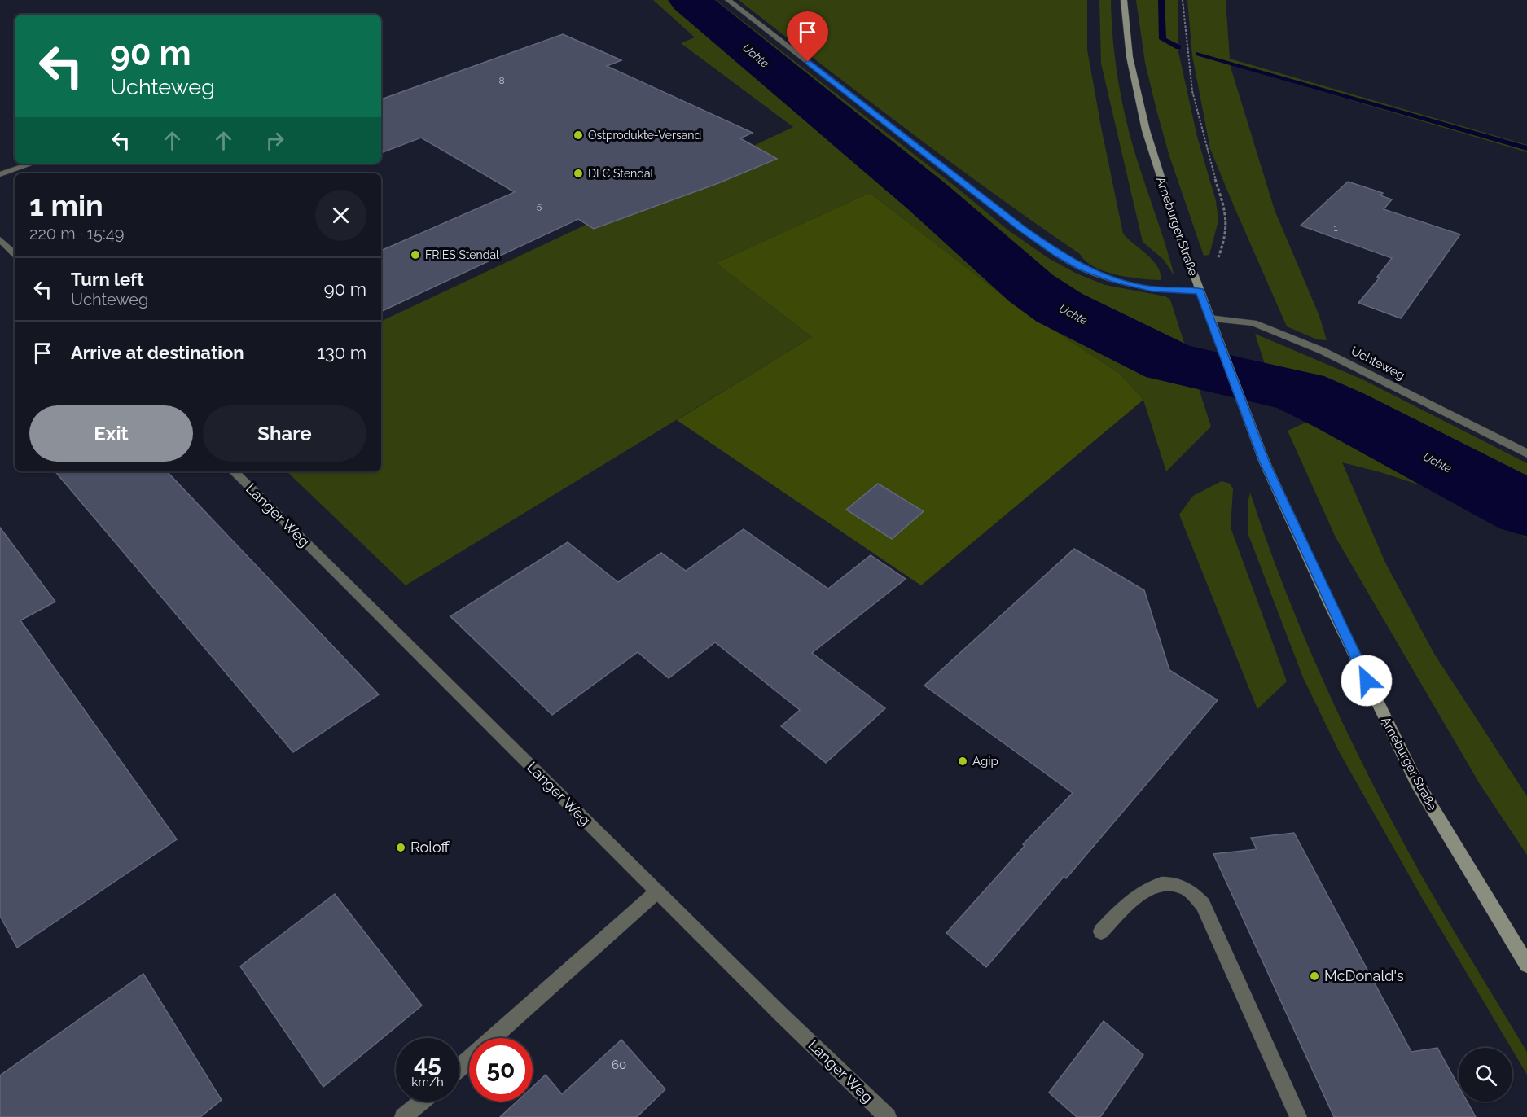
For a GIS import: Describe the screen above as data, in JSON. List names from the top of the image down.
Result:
{
  "streets": {
    "main road": ["Arneburger Straße"],
    "street": ["Uchteweg", "Langer Weg"]
  },
  "crossings": [
    ["Arneburger Straße", "Uchteweg"]
  ],
  "water": ["Uchte"],
  "places": [
    "Ostprodukte-Versand",
    "DLC Stendal",
    "FRIES Stendal",
    "Agip",
    "Roloff",
    "McDonald's"
  ],
  "house_numbers": [
    "8",
    "5",
    "1",
    "60"
  ],
  "page": {
    "turn": ["90 m", "Uchteweg"],
    "heading": ["1 min", "220 m · 15:49"],
    "list": [
      {
        "name": "Turn left",
        "note": "Uchteweg",
        "value": "90 m"
      },
      {
        "name": "Arrive at destination",
        "value": "130 m"
      }
    ],
    "buttons": ["Exit", "Share"],
    "speed": "45 km/h",
    "limit": "50"
  }
}
